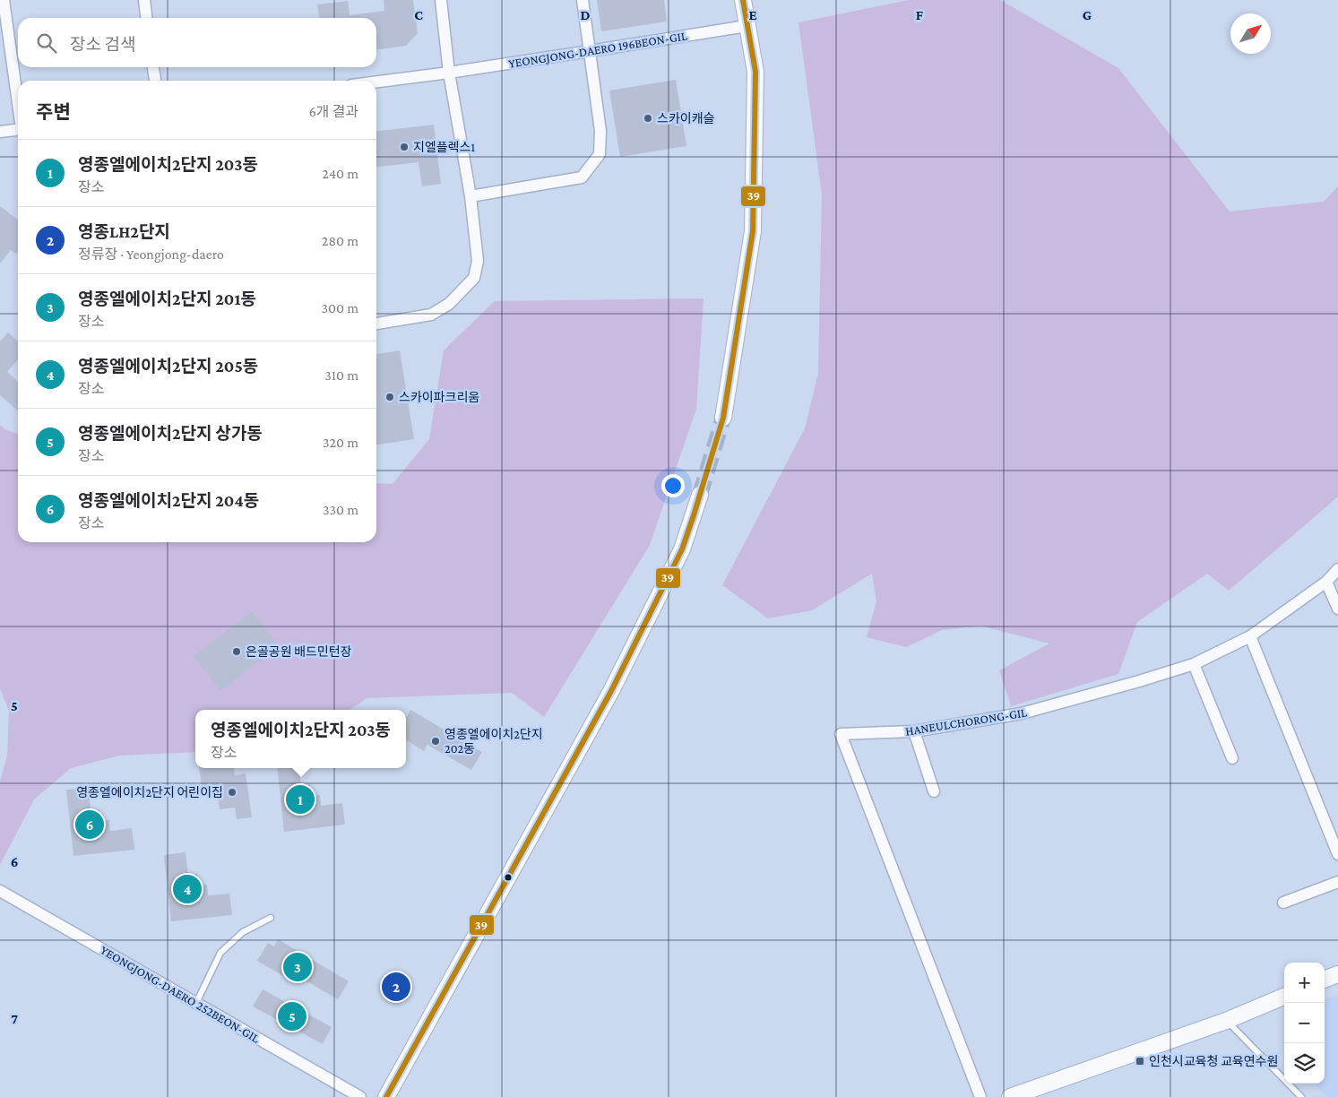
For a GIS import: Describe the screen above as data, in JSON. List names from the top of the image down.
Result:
{
  "streets": {
    "street": ["YEONGJONG-DAERO 196BEON-GIL", "HANEULCHORONG-GIL", "YEONGJONG-DAERO 252BEON-GIL"]
  },
  "places": {
    "other": [
      "스카이캐슬",
      "지엘플렉스1",
      "스카이파크리움",
      "은골공원 배드민턴장",
      "영종엘에이치2단지 202동",
      "영종엘에이치2단지 어린이집"
    ],
    "transit": ["인천시교육청 교육연수원"]
  },
  "lines": ["transit line 39"],
  "north": "top right",
  "page": {
    "search": "장소 검색",
    "heading": ["주변", "6개 결과"],
    "list": [
      {
        "mark": "1",
        "name": "영종엘에이치2단지 203동",
        "note": "장소",
        "value": "240 m"
      },
      {
        "mark": "2",
        "name": "영종LH2단지",
        "note": "정류장 · Yeongjong-daero",
        "value": "280 m"
      },
      {
        "mark": "3",
        "name": "영종엘에이치2단지 201동",
        "note": "장소",
        "value": "300 m"
      },
      {
        "mark": "4",
        "name": "영종엘에이치2단지 205동",
        "note": "장소",
        "value": "310 m"
      },
      {
        "mark": "5",
        "name": "영종엘에이치2단지 상가동",
        "note": "장소",
        "value": "320 m"
      },
      {
        "mark": "6",
        "name": "영종엘에이치2단지 204동",
        "note": "장소",
        "value": "330 m"
      }
    ],
    "popup": ["영종엘에이치2단지 203동", "장소"],
    "pins": [
      "1",
      "6",
      "4",
      "3",
      "2",
      "5"
    ],
    "map_buttons": ["+", "−"]
  },
  "grid": {
    "columns": [
      "C",
      "D",
      "E",
      "F",
      "G"
    ],
    "rows": ["5", "6", "7"]
  }
}
